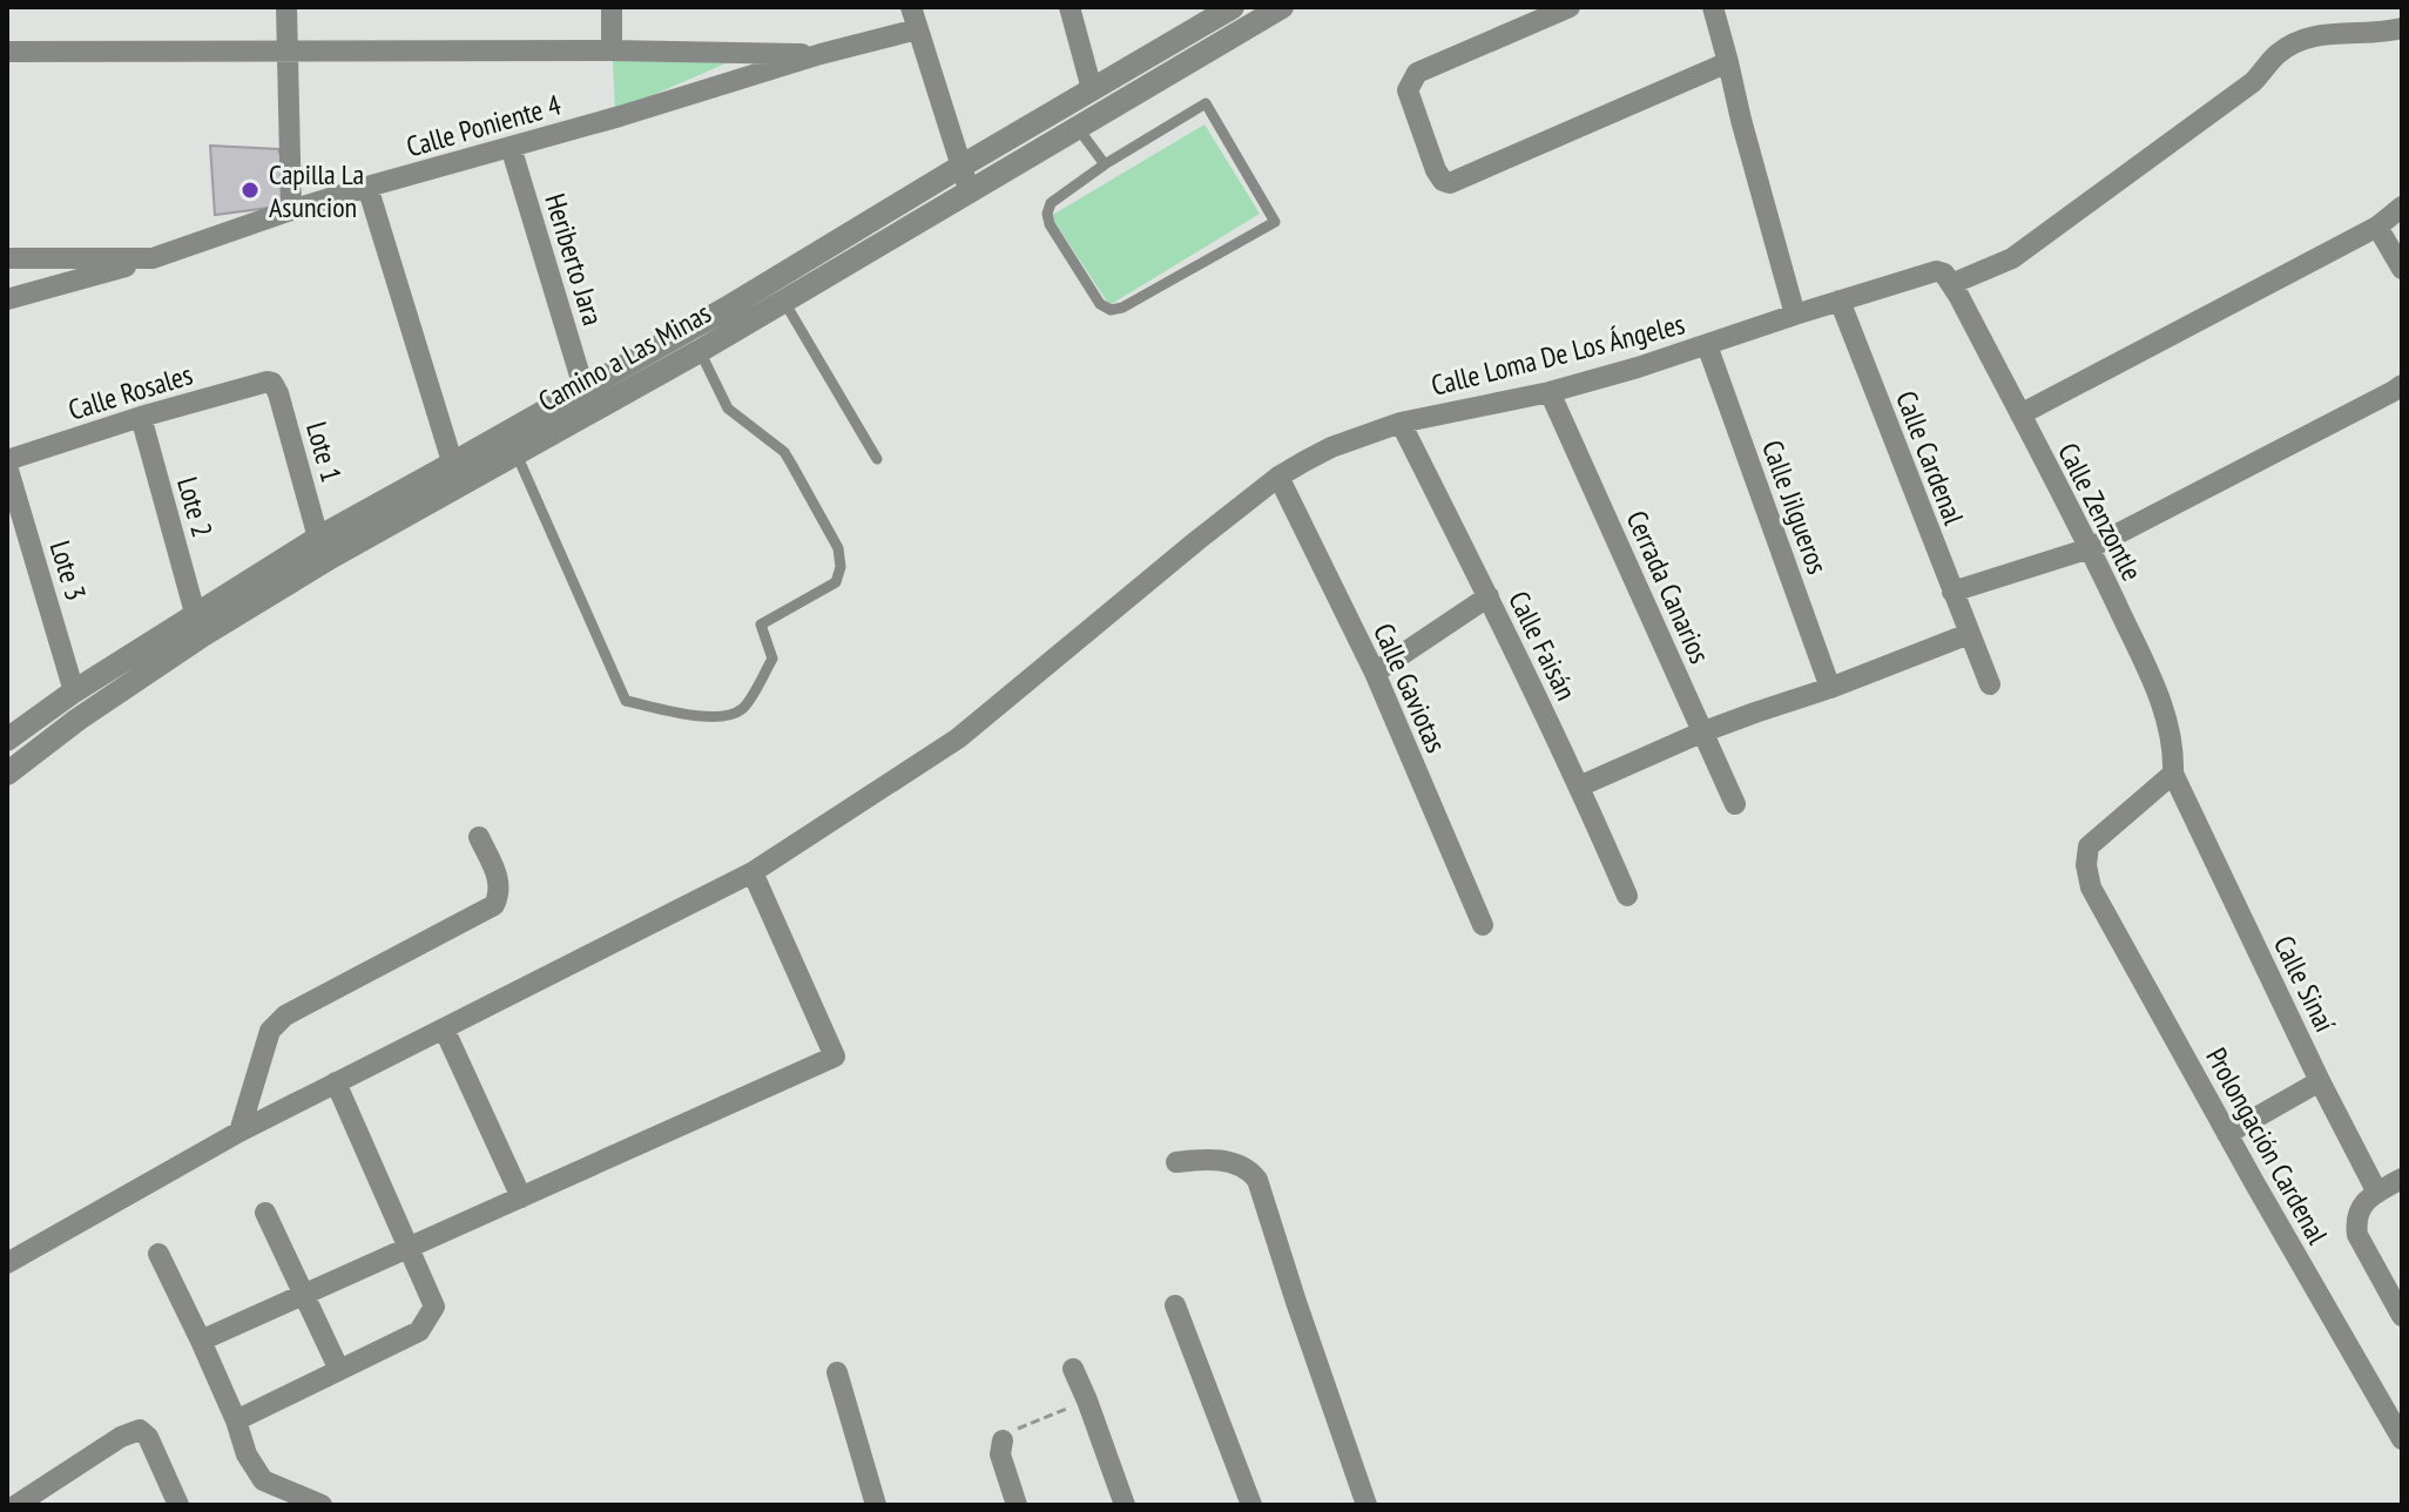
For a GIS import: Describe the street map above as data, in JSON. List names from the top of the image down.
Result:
{
  "streets": {
    "street": [
      "Calle Poniente 4",
      "Heriberto Jara",
      "Calle Loma De Los Ángeles",
      "Camino a Las Minas",
      "Calle Rosales",
      "Lote 1",
      "Calle Cardenal",
      "Lote 2",
      "Calle Jilgueros",
      "Calle Zenzontle",
      "Lote 3",
      "Cerrada Canarios",
      "Calle Faisán",
      "Calle Gaviotas",
      "Calle Sinaí",
      "Prolongación Cardenal"
    ]
  },
  "crossings": [
    ["Calle Poniente 4", "Heriberto Jara"],
    ["Heriberto Jara", "Camino a Las Minas"],
    ["Calle Loma De Los Ángeles", "Calle Cardenal"],
    ["Calle Loma De Los Ángeles", "Calle Jilgueros"],
    ["Calle Loma De Los Ángeles", "Calle Zenzontle"],
    ["Calle Loma De Los Ángeles", "Cerrada Canarios"],
    ["Calle Loma De Los Ángeles", "Calle Faisán"],
    ["Calle Loma De Los Ángeles", "Calle Gaviotas"],
    ["Camino a Las Minas", "Lote 1"],
    ["Camino a Las Minas", "Lote 2"],
    ["Camino a Las Minas", "Lote 3"],
    ["Calle Rosales", "Lote 1"],
    ["Calle Rosales", "Lote 2"],
    ["Calle Rosales", "Lote 3"],
    ["Calle Zenzontle", "Calle Sinaí"],
    ["Calle Zenzontle", "Prolongación Cardenal"],
    ["Calle Sinaí", "Prolongación Cardenal"]
  ],
  "places": ["Capilla La Asuncion"]
}
